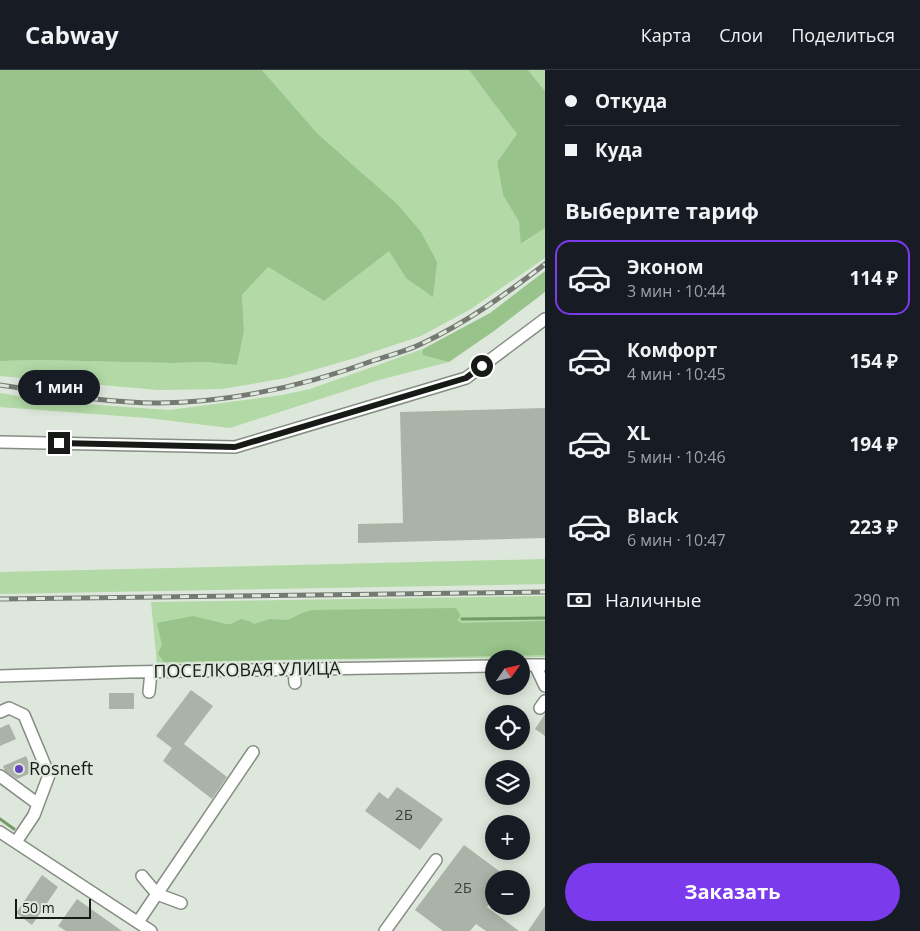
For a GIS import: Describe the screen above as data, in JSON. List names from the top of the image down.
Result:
{
  "streets": {
    "street": ["ПОСЕЛКОВАЯ УЛИЦА"]
  },
  "places": ["Rosneft"],
  "house_numbers": ["2Б", "2Б"],
  "scale_bar": "50 m",
  "north": "top right",
  "page": {
    "header": "Cabway",
    "nav": ["Карта", "Слои", "Поделиться"],
    "banner": ["Откуда", "Куда"],
    "heading": "Выберите тариф",
    "list": [
      {
        "name": "Эконом",
        "note": "3 мин · 10:44",
        "value": "114 ₽"
      },
      {
        "name": "Комфорт",
        "note": "4 мин · 10:45",
        "value": "154 ₽"
      },
      {
        "name": "XL",
        "note": "5 мин · 10:46",
        "value": "194 ₽"
      },
      {
        "name": "Black",
        "note": "6 мин · 10:47",
        "value": "223 ₽"
      }
    ],
    "bubble": "1 мин",
    "pay": ["Наличные", "290 m"],
    "map_buttons": ["+", "−"],
    "buttons": "Заказать",
    "scale": "50 m"
  }
}
